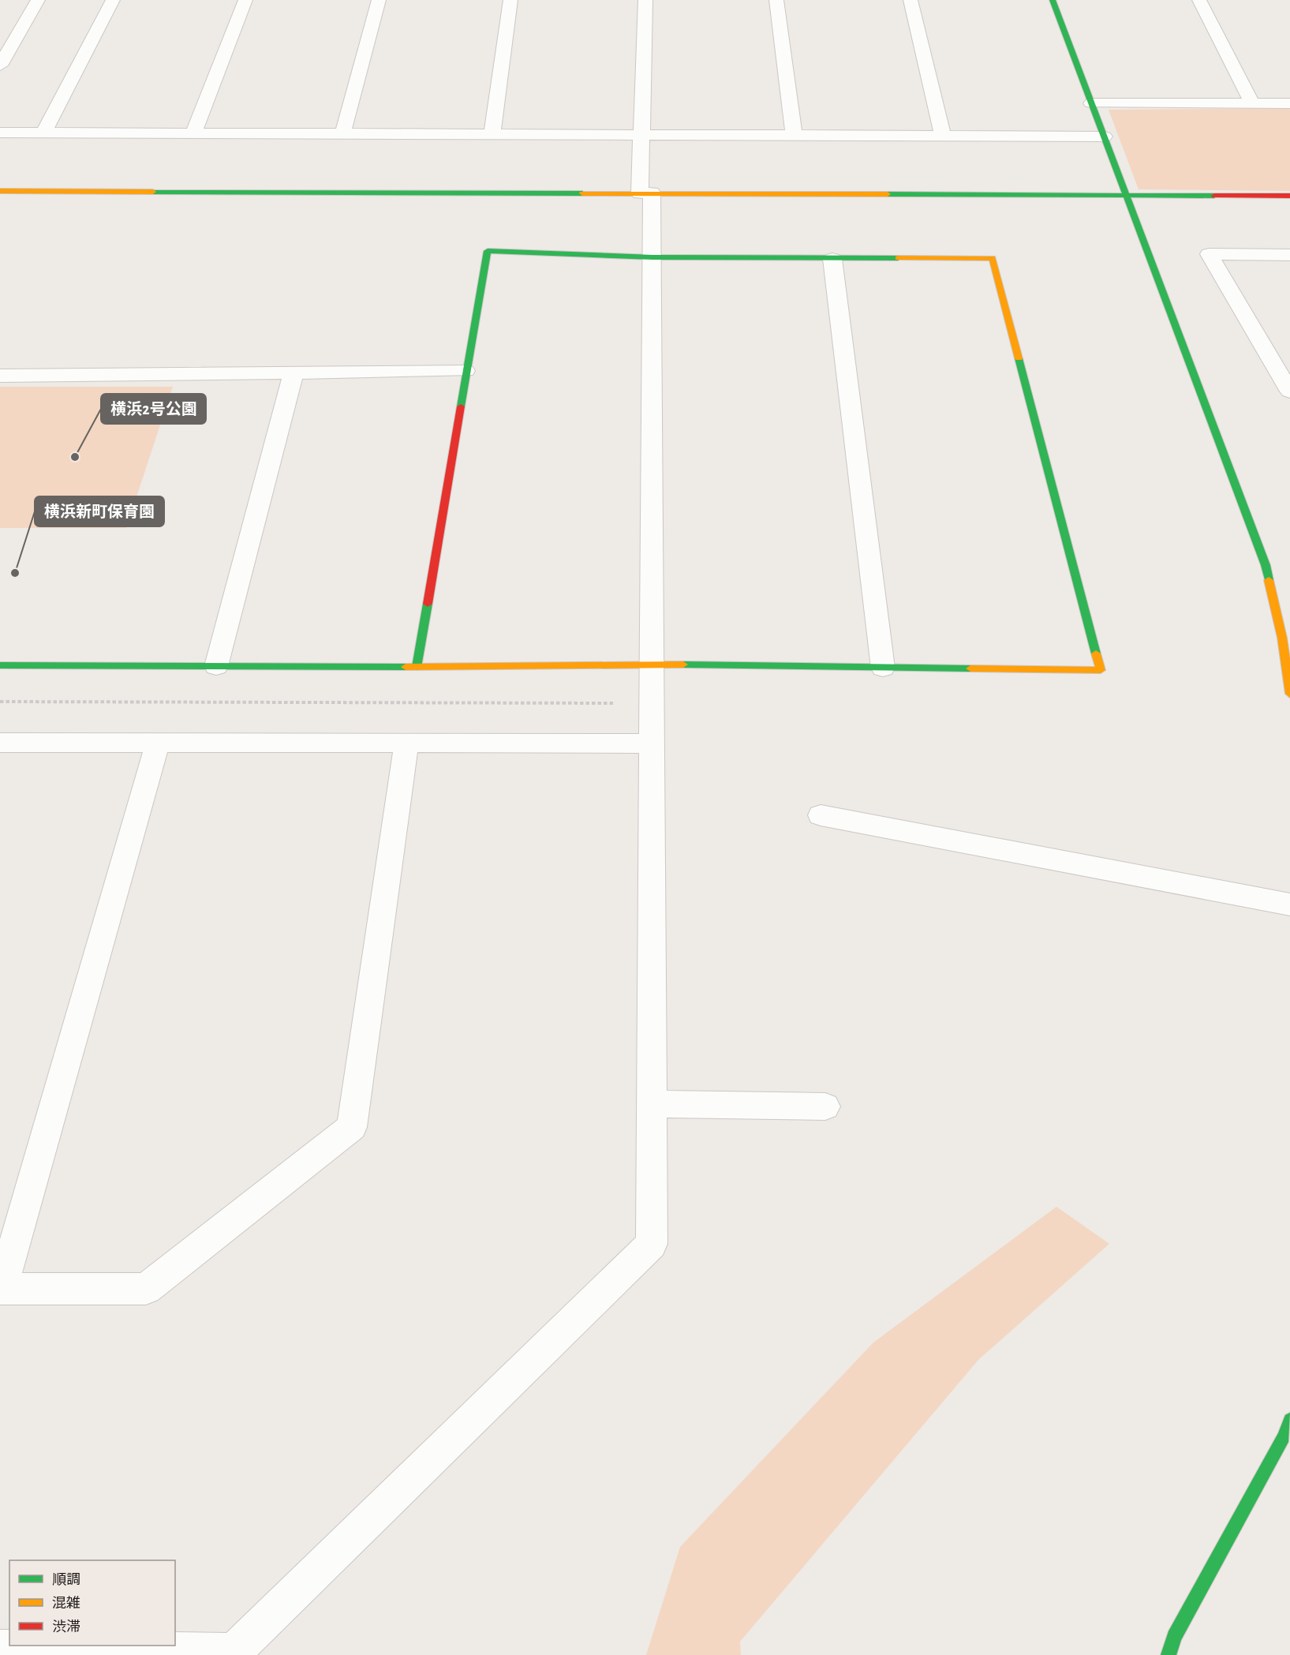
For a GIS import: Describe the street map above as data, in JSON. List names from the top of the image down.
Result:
{
  "places": ["横浜2号公園", "横浜新町保育園"],
  "legend": ["順調", "混雑", "渋滞"]
}
